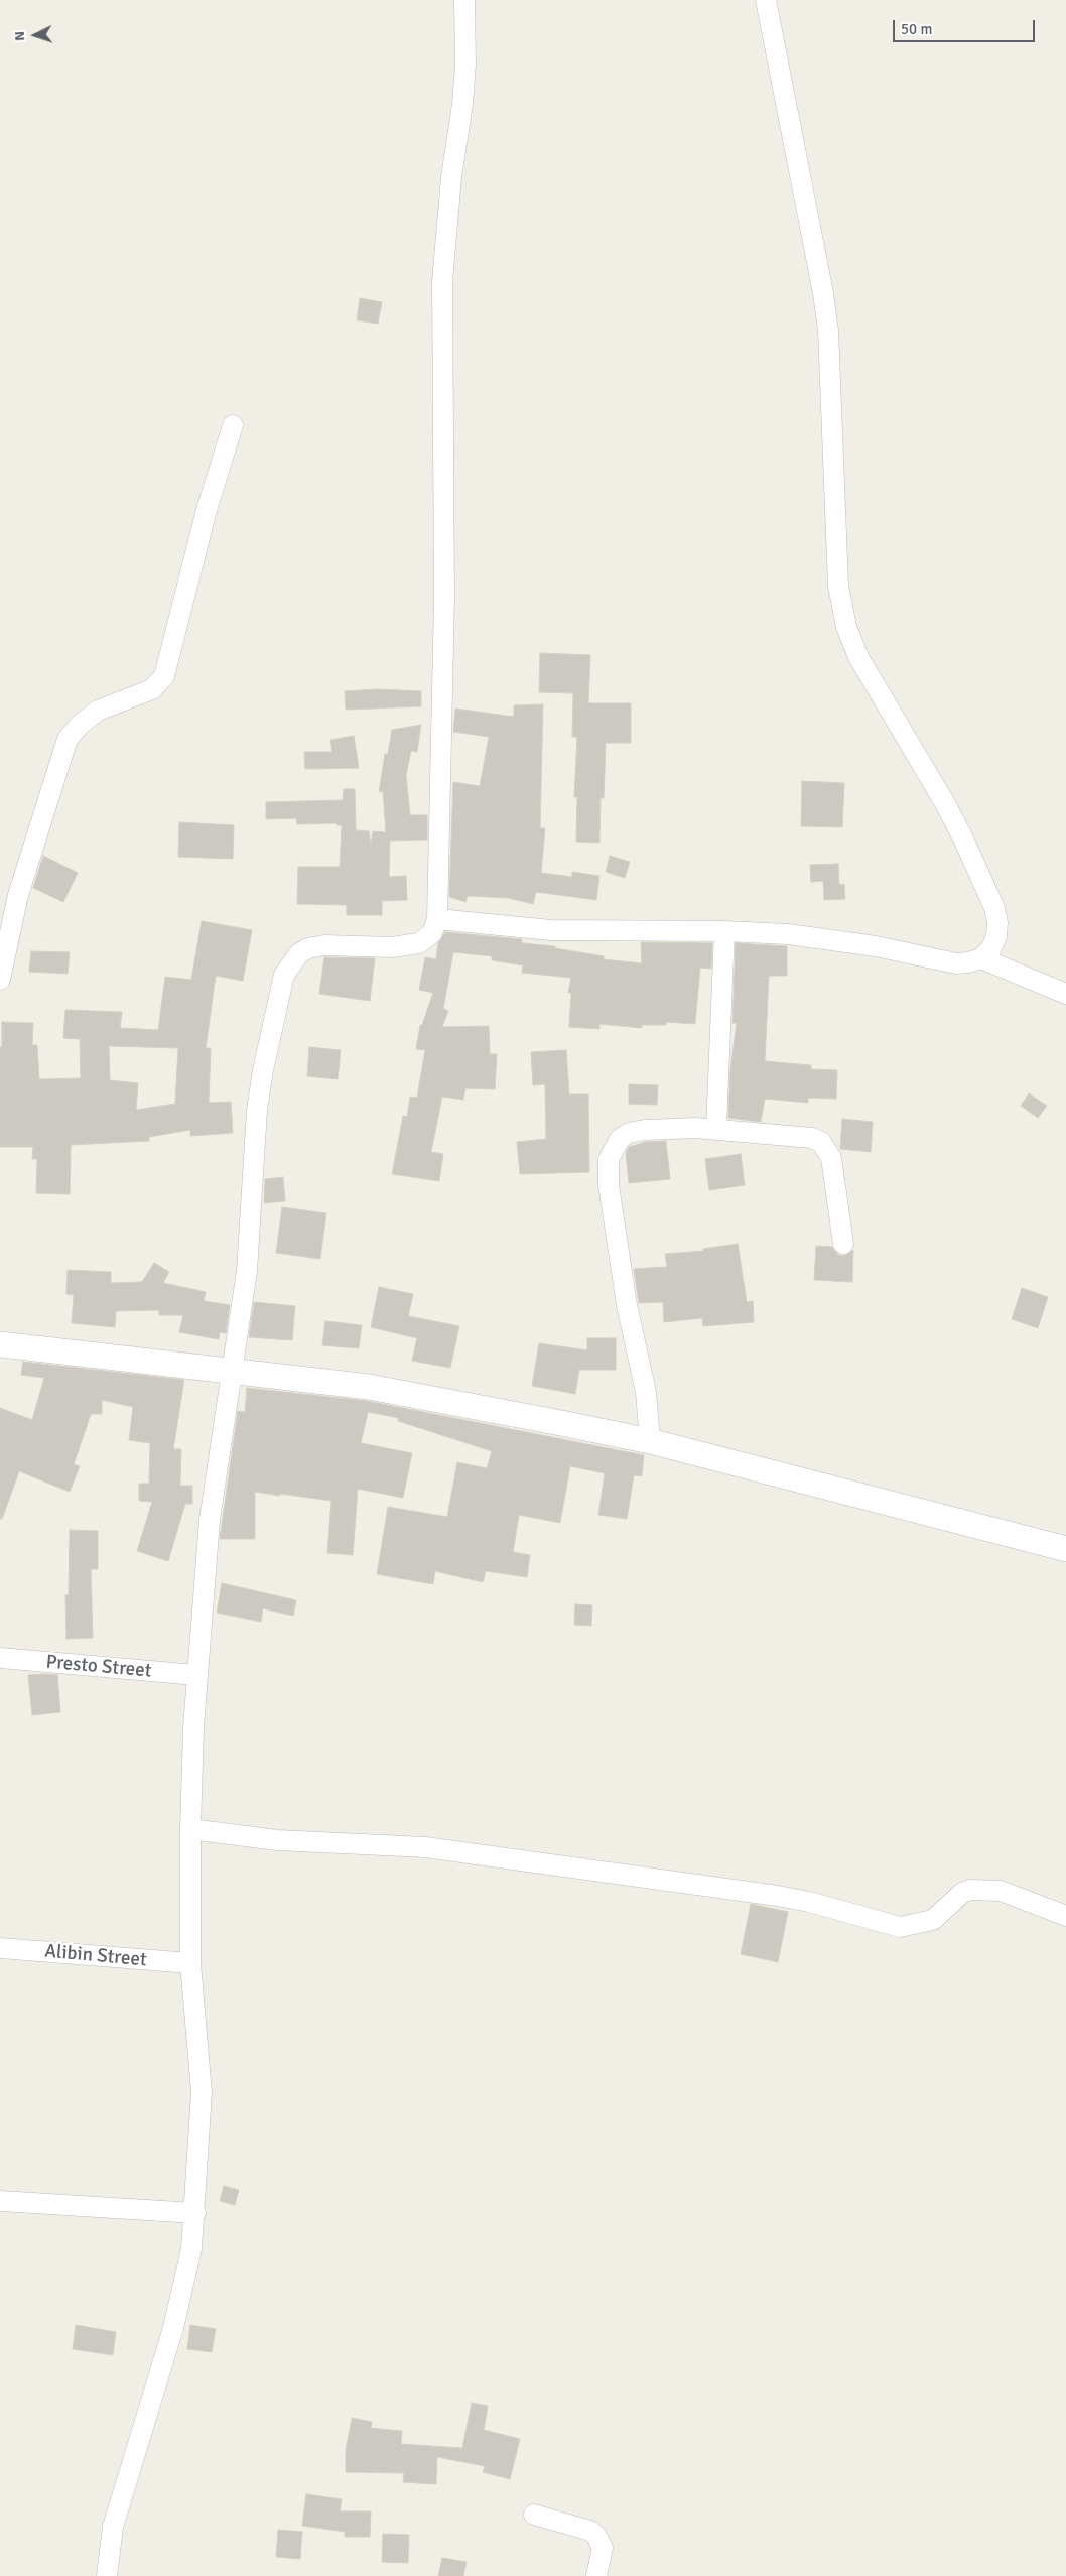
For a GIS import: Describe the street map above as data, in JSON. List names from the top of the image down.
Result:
{
  "streets": {
    "street": ["Presto Street", "Alibin Street"]
  },
  "scale_bar": "50 m",
  "north": "left"
}
